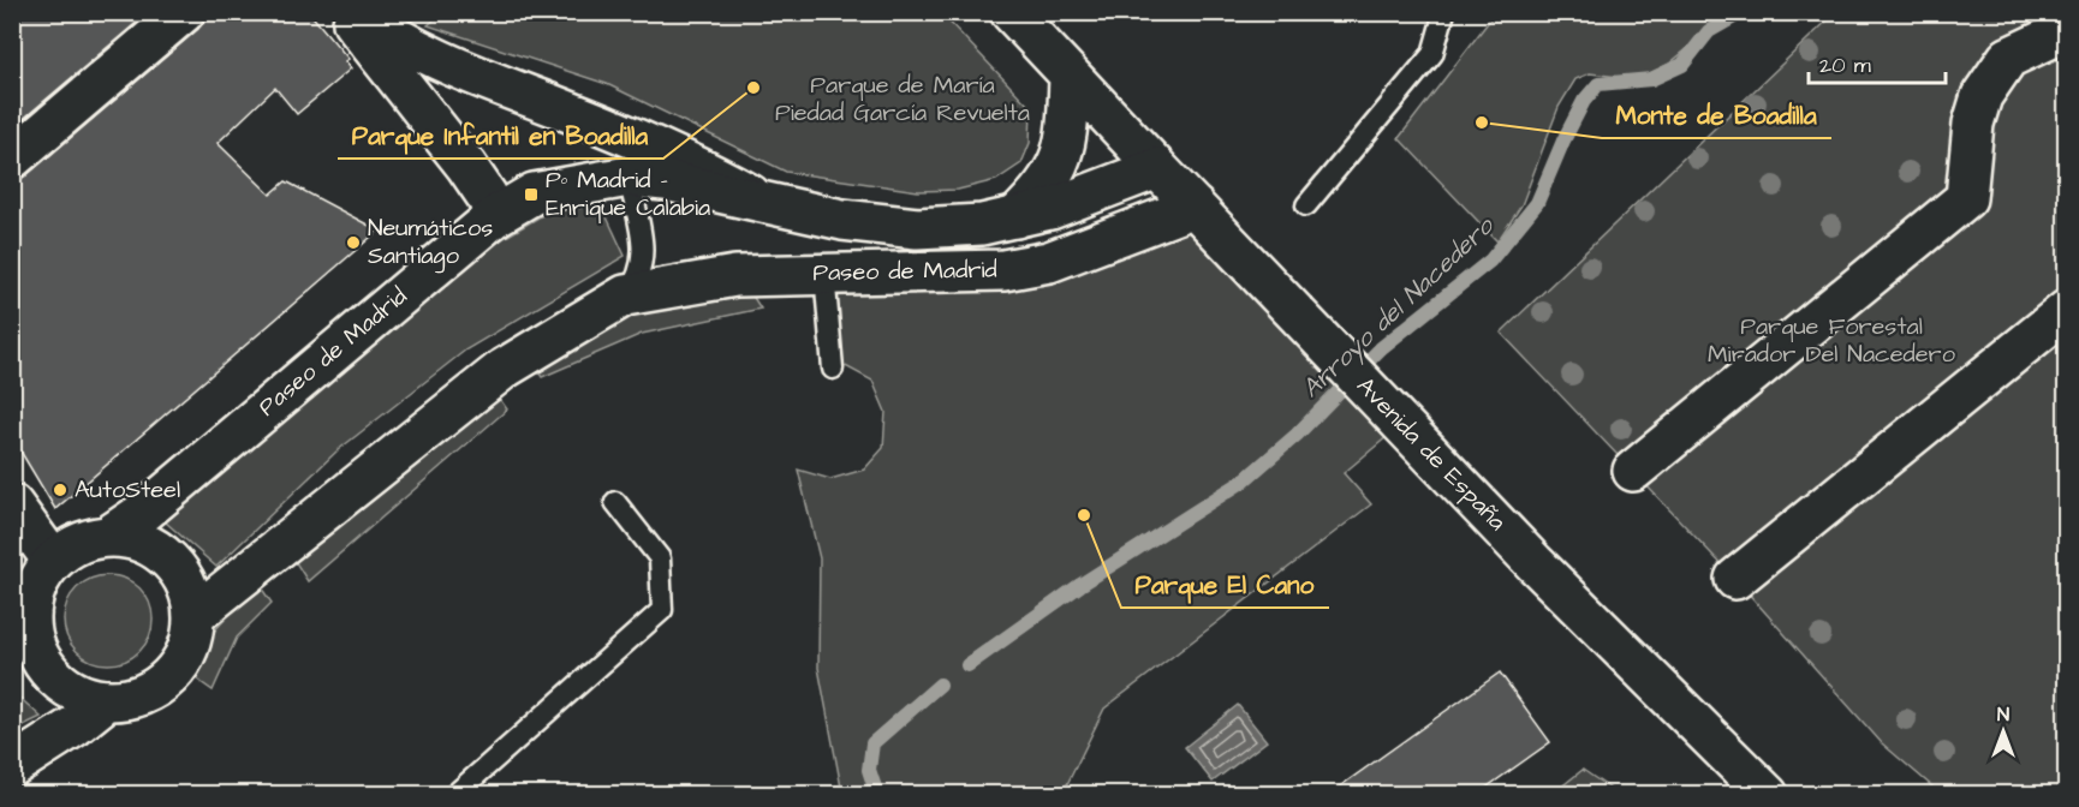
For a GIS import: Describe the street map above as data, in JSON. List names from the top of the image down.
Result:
{
  "streets": {
    "street": ["Paseo de Madrid", "Avenida de España"]
  },
  "crossings": [
    ["Paseo de Madrid", "Avenida de España"]
  ],
  "water": ["Arroyo del Nacedero"],
  "parks": ["Parque de María Piedad García Revuelta", "Parque Forestal Mirador Del Nacedero"],
  "places": {
    "other": [
      "Parque Infantil en Boadilla",
      "Monte de Boadilla",
      "Neumáticos Santiago",
      "AutoSteel",
      "Parque El Cano"
    ],
    "transit": ["Pº Madrid - Enrique Calabia"]
  },
  "scale_bar": "20 m",
  "north": "top"
}
